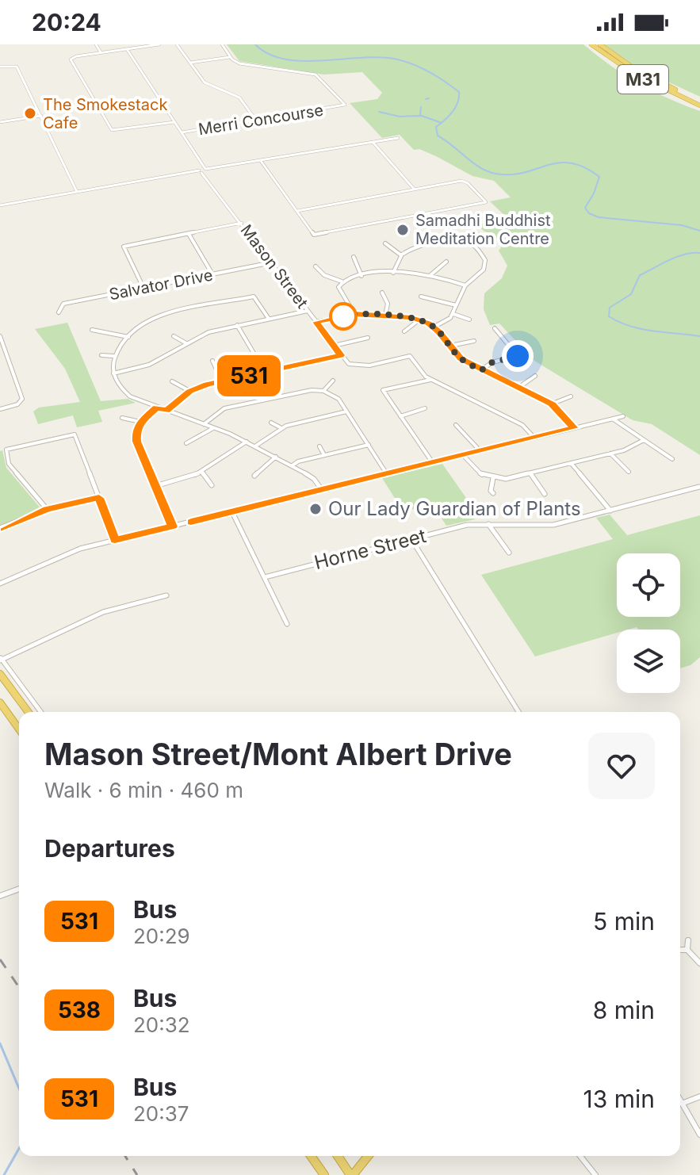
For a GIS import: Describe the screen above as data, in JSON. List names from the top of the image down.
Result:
{
  "streets": {
    "highway": ["M31"],
    "street": [
      "Merri Concourse",
      "Mason Street",
      "Salvator Drive",
      "Horne Street"
    ]
  },
  "crossings": [
    ["Merri Concourse", "Mason Street"],
    ["Mason Street", "Salvator Drive"]
  ],
  "places": ["The Smokestack Cafe", "Samadhi Buddhist Meditation Centre", "Our Lady Guardian of Plants"],
  "lines": ["bus line 531"],
  "page": {
    "status": "20:24",
    "on_map": "531",
    "heading": [
      ["Mason Street/Mont Albert Drive", "Walk · 6 min · 460 m"],
      "Departures"
    ],
    "list": [
      {
        "mark": "531",
        "name": "Bus",
        "note": "20:29",
        "value": "5 min"
      },
      {
        "mark": "538",
        "name": "Bus",
        "note": "20:32",
        "value": "8 min"
      },
      {
        "mark": "531",
        "name": "Bus",
        "note": "20:37",
        "value": "13 min"
      }
    ]
  }
}
